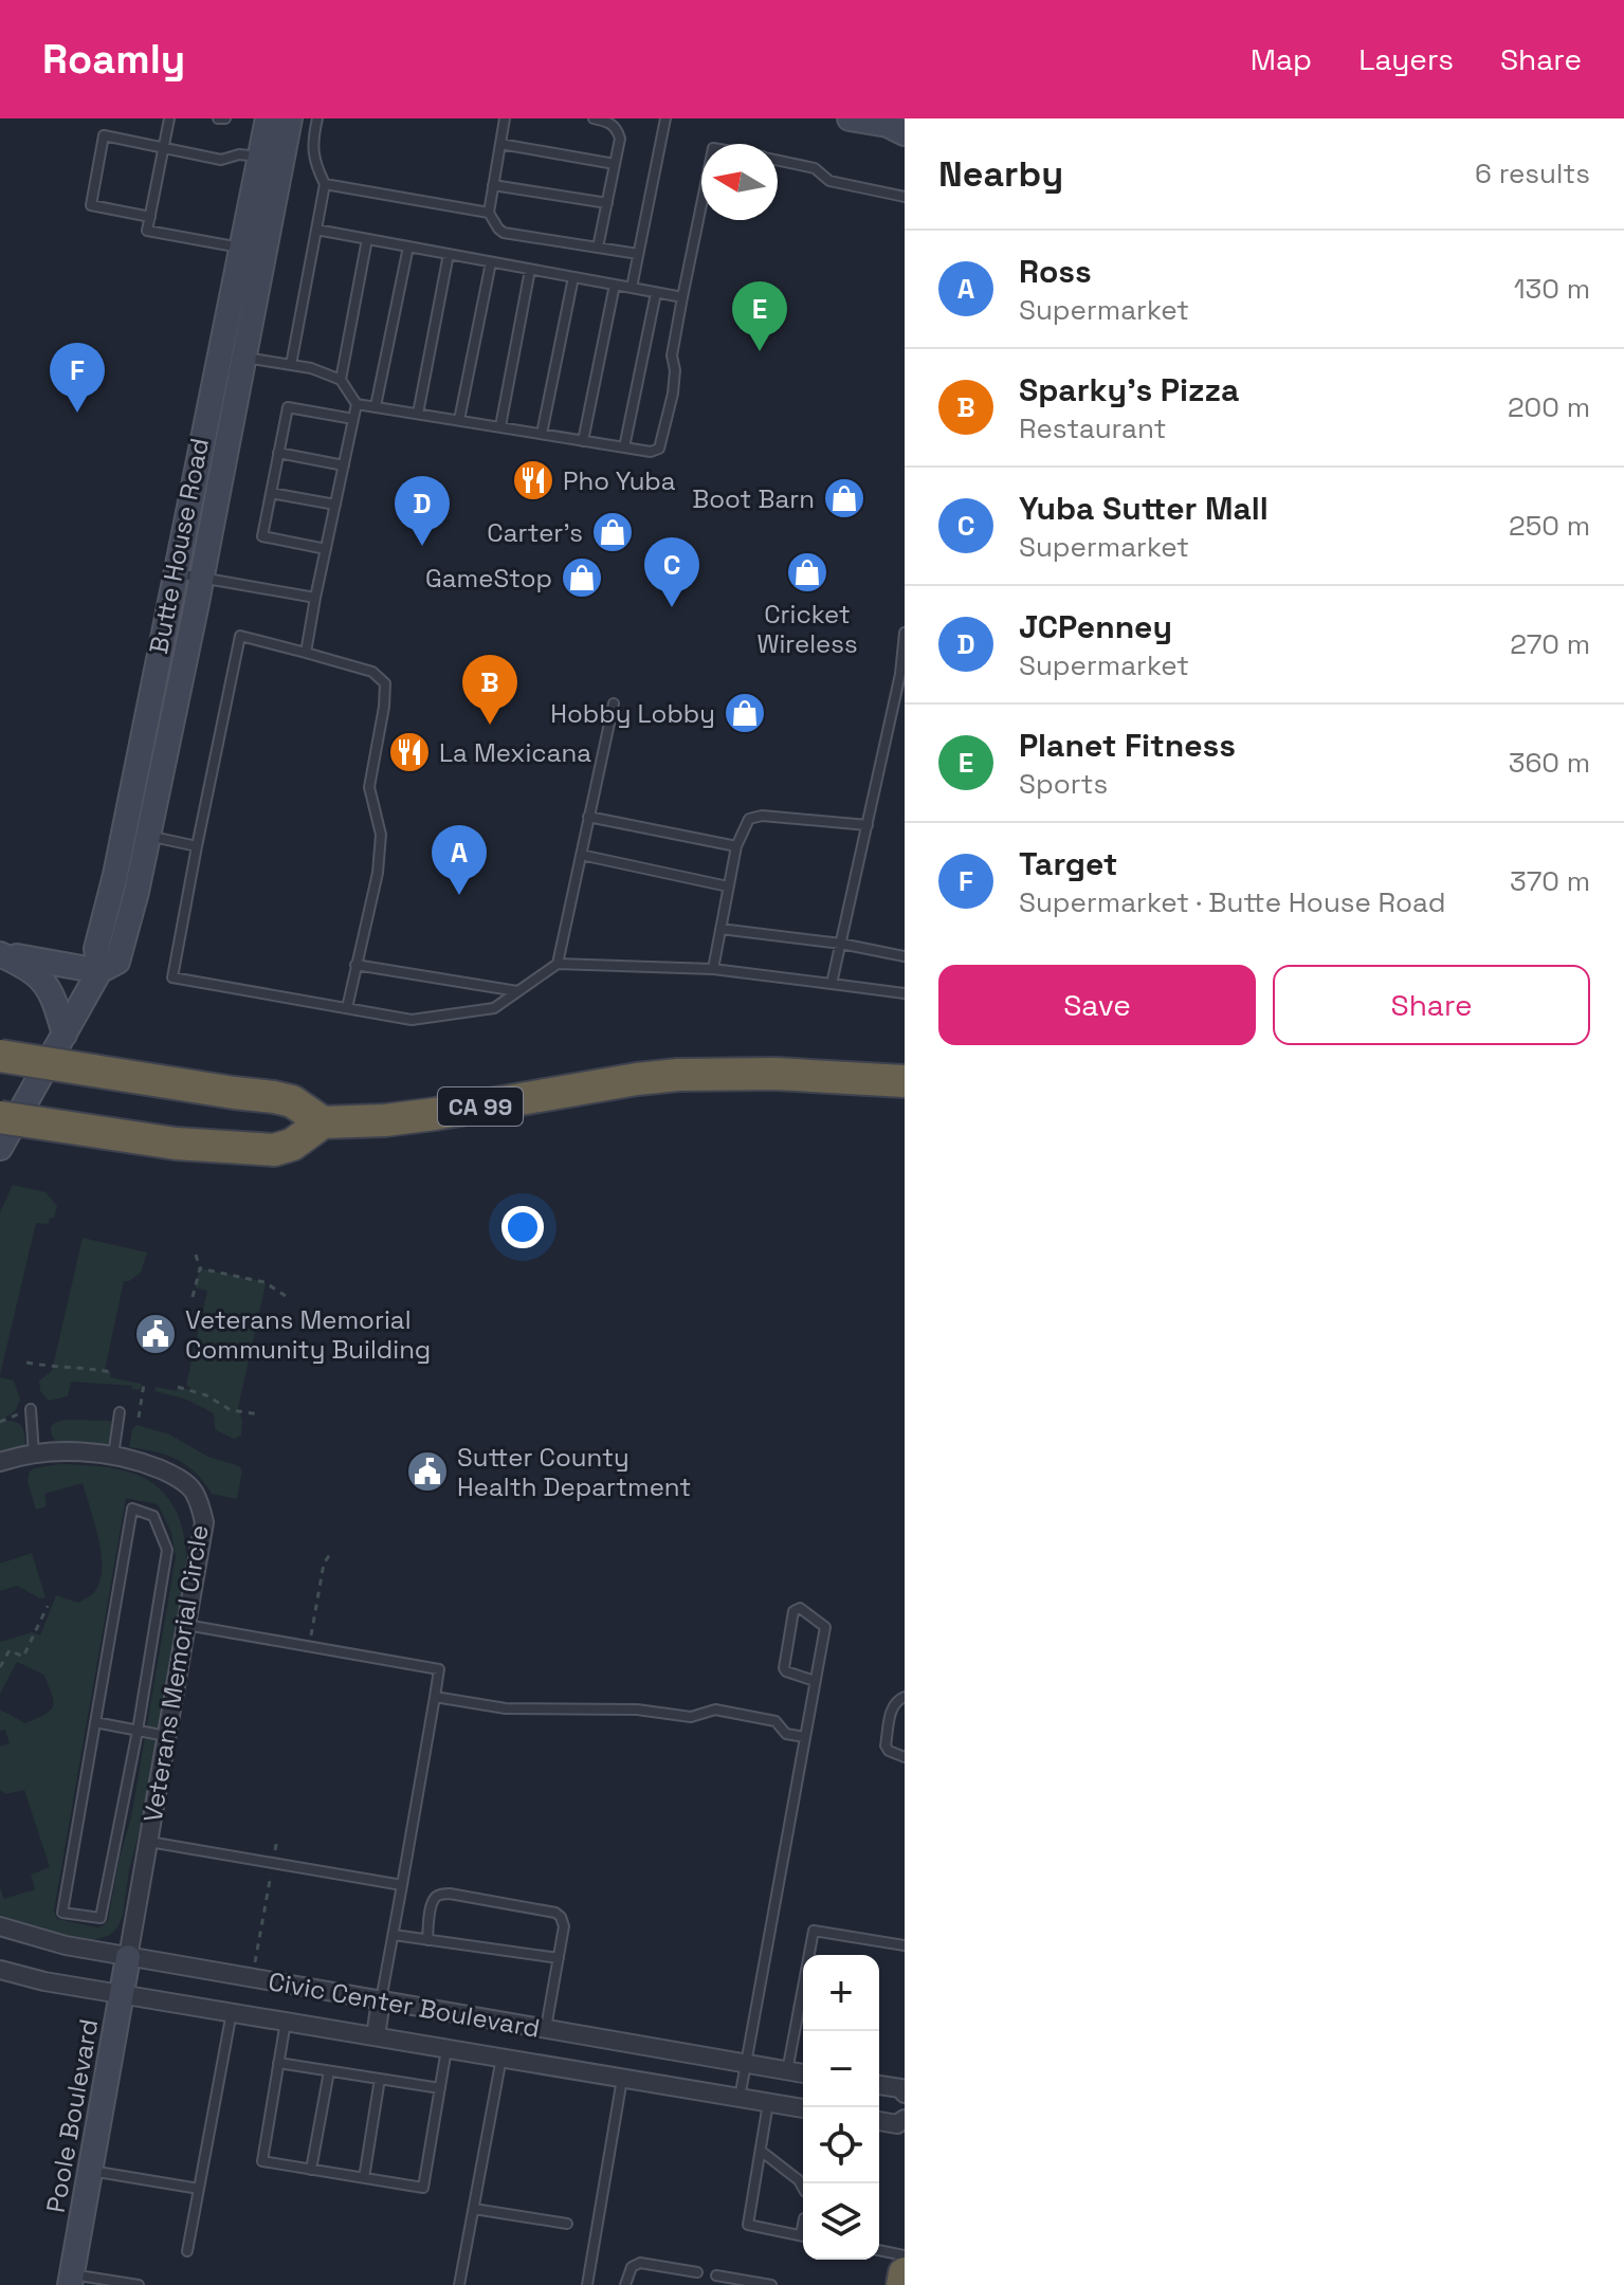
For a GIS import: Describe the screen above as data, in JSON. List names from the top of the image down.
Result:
{
  "streets": {
    "highway": ["CA 99"],
    "main road": ["Butte House Road", "Poole Boulevard"],
    "street": ["Veterans Memorial Circle", "Civic Center Boulevard"]
  },
  "crossings": [
    ["Veterans Memorial Circle", "Civic Center Boulevard"],
    ["Veterans Memorial Circle", "Poole Boulevard"],
    ["Civic Center Boulevard", "Poole Boulevard"]
  ],
  "places": {
    "restaurant": ["Pho Yuba", "La Mexicana"],
    "shop": [
      "Boot Barn",
      "Carter's",
      "Cricket Wireless",
      "GameStop",
      "Hobby Lobby"
    ],
    "public building": ["Veterans Memorial Community Building", "Sutter County Health Department"]
  },
  "north": "left",
  "page": {
    "header": "Roamly",
    "nav": ["Map", "Layers", "Share"],
    "heading": ["Nearby", "6 results"],
    "list": [
      {
        "mark": "A",
        "name": "Ross",
        "note": "Supermarket",
        "value": "130 m"
      },
      {
        "mark": "B",
        "name": "Sparky's Pizza",
        "note": "Restaurant",
        "value": "200 m"
      },
      {
        "mark": "C",
        "name": "Yuba Sutter Mall",
        "note": "Supermarket",
        "value": "250 m"
      },
      {
        "mark": "D",
        "name": "JCPenney",
        "note": "Supermarket",
        "value": "270 m"
      },
      {
        "mark": "E",
        "name": "Planet Fitness",
        "note": "Sports",
        "value": "360 m"
      },
      {
        "mark": "F",
        "name": "Target",
        "note": "Supermarket · Butte House Road",
        "value": "370 m"
      }
    ],
    "pins": [
      "E",
      "F",
      "D",
      "C",
      "B",
      "A"
    ],
    "buttons": ["Save", "Share"],
    "map_buttons": ["+", "−"]
  }
}
